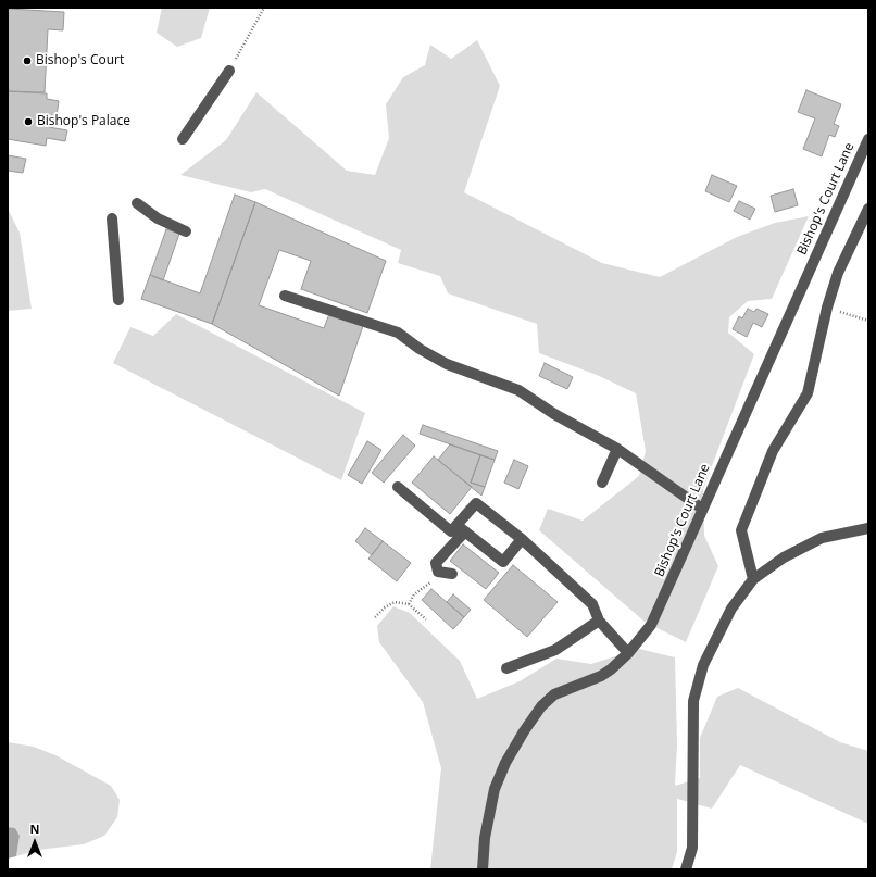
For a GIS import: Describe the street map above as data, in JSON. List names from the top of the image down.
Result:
{
  "streets": {
    "street": ["Bishop's Court Lane"]
  },
  "places": ["Bishop's Court", "Bishop's Palace"],
  "north": "top"
}
